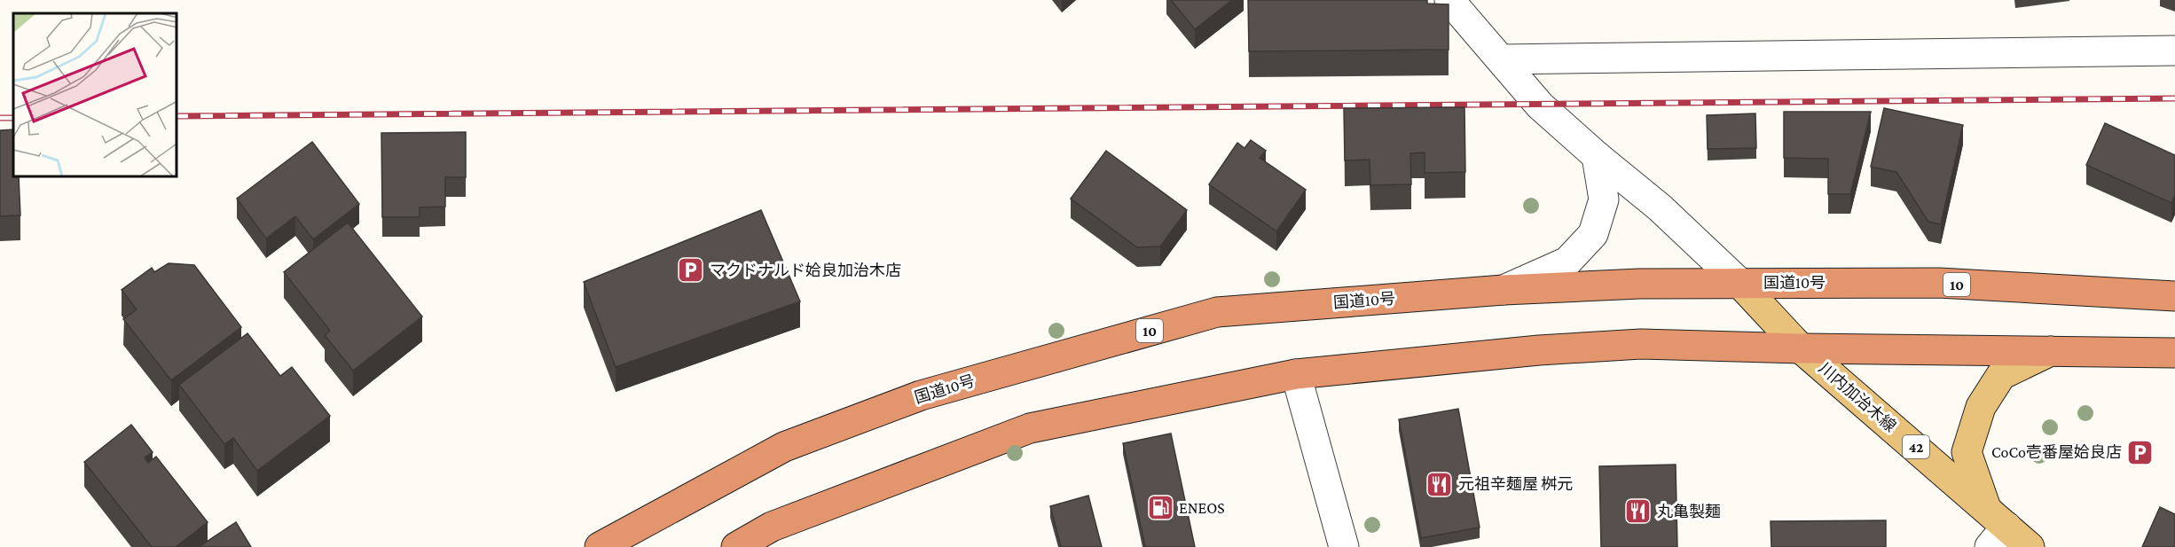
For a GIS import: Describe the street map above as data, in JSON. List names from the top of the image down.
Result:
{
  "streets": {
    "highway": ["国道10号", "10"],
    "main road": ["川内加治木線", "42"]
  },
  "crossings": [
    ["国道10号", "川内加治木線"]
  ],
  "places": {
    "parking": ["マクドナルド姶良加治木店", "CoCo壱番屋姶良店"],
    "restaurant": ["元祖辛麺屋 桝元", "丸亀製麺"],
    "fuel station": ["ENEOS"]
  }
}
